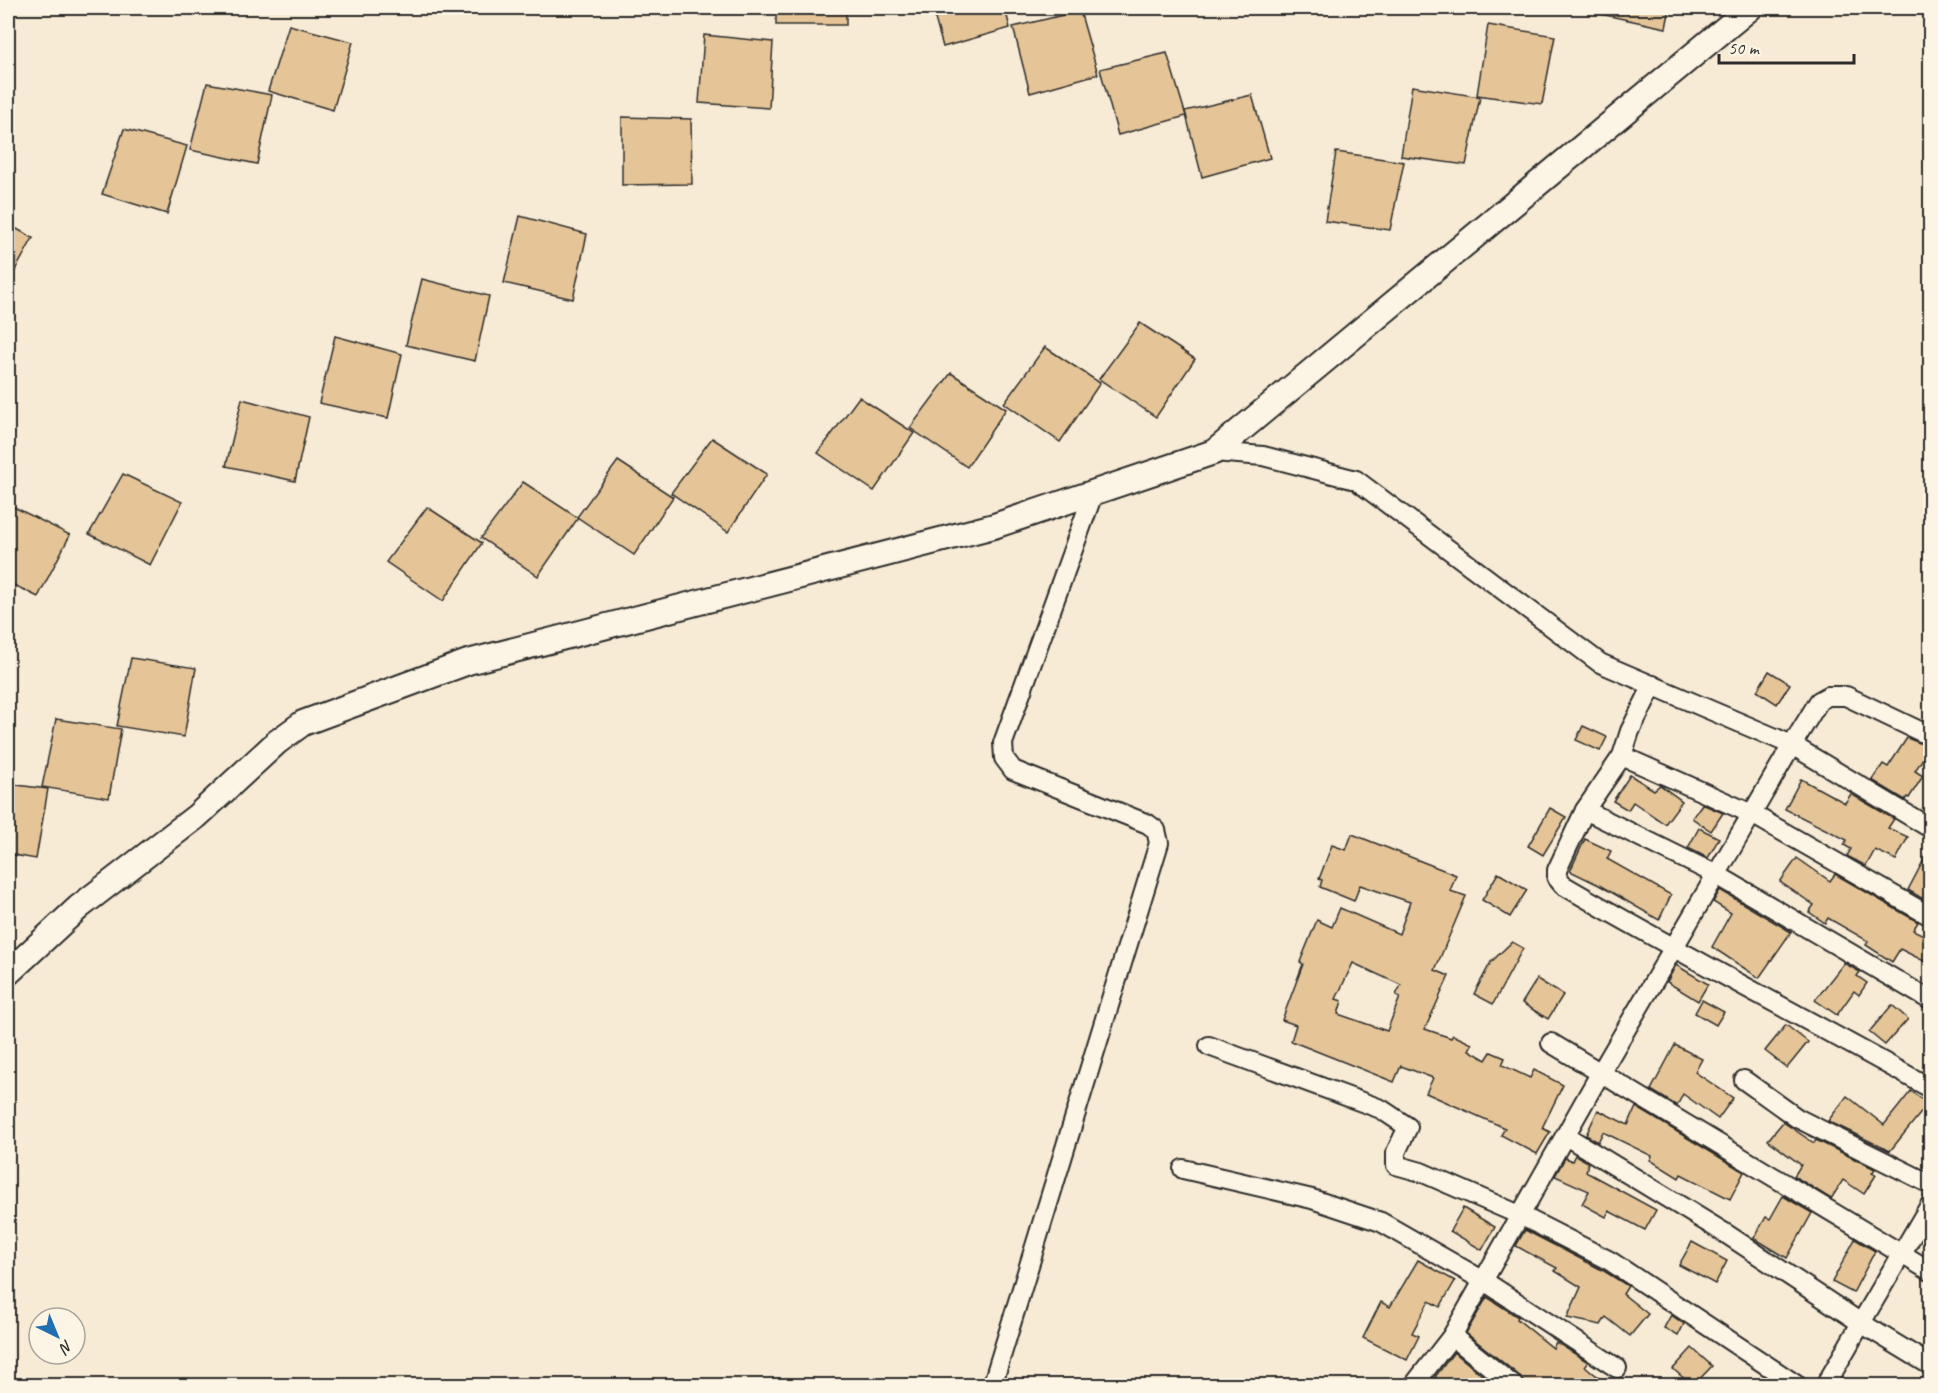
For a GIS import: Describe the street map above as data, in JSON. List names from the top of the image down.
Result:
{
  "scale_bar": "50 m",
  "north": "bottom right"
}
